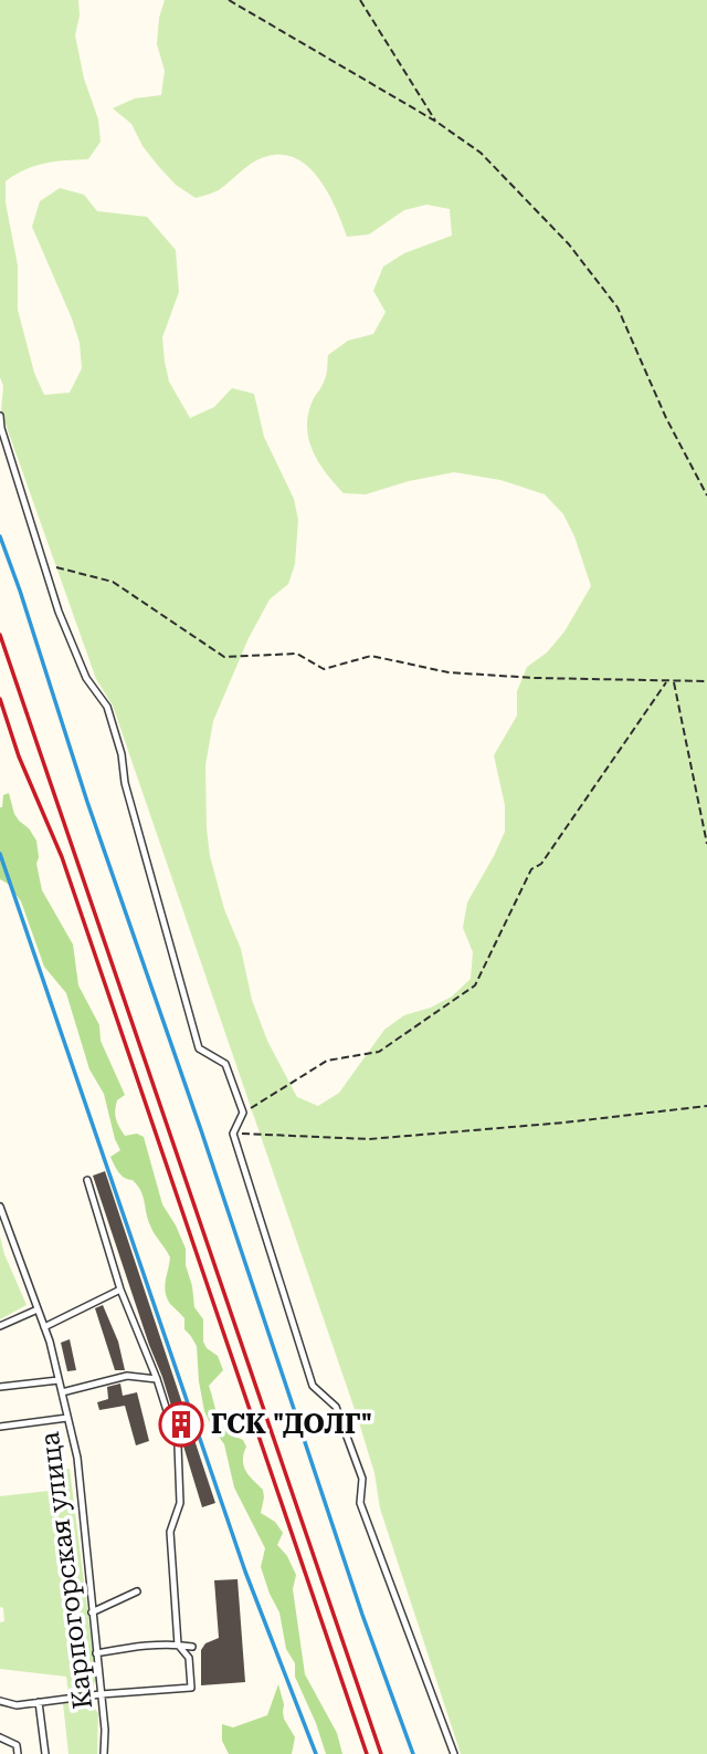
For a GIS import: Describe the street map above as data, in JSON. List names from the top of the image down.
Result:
{
  "streets": {
    "lane": ["Карпогорская улица"]
  },
  "places": {
    "building": ["ГСК \"ДОЛГ\""]
  }
}
